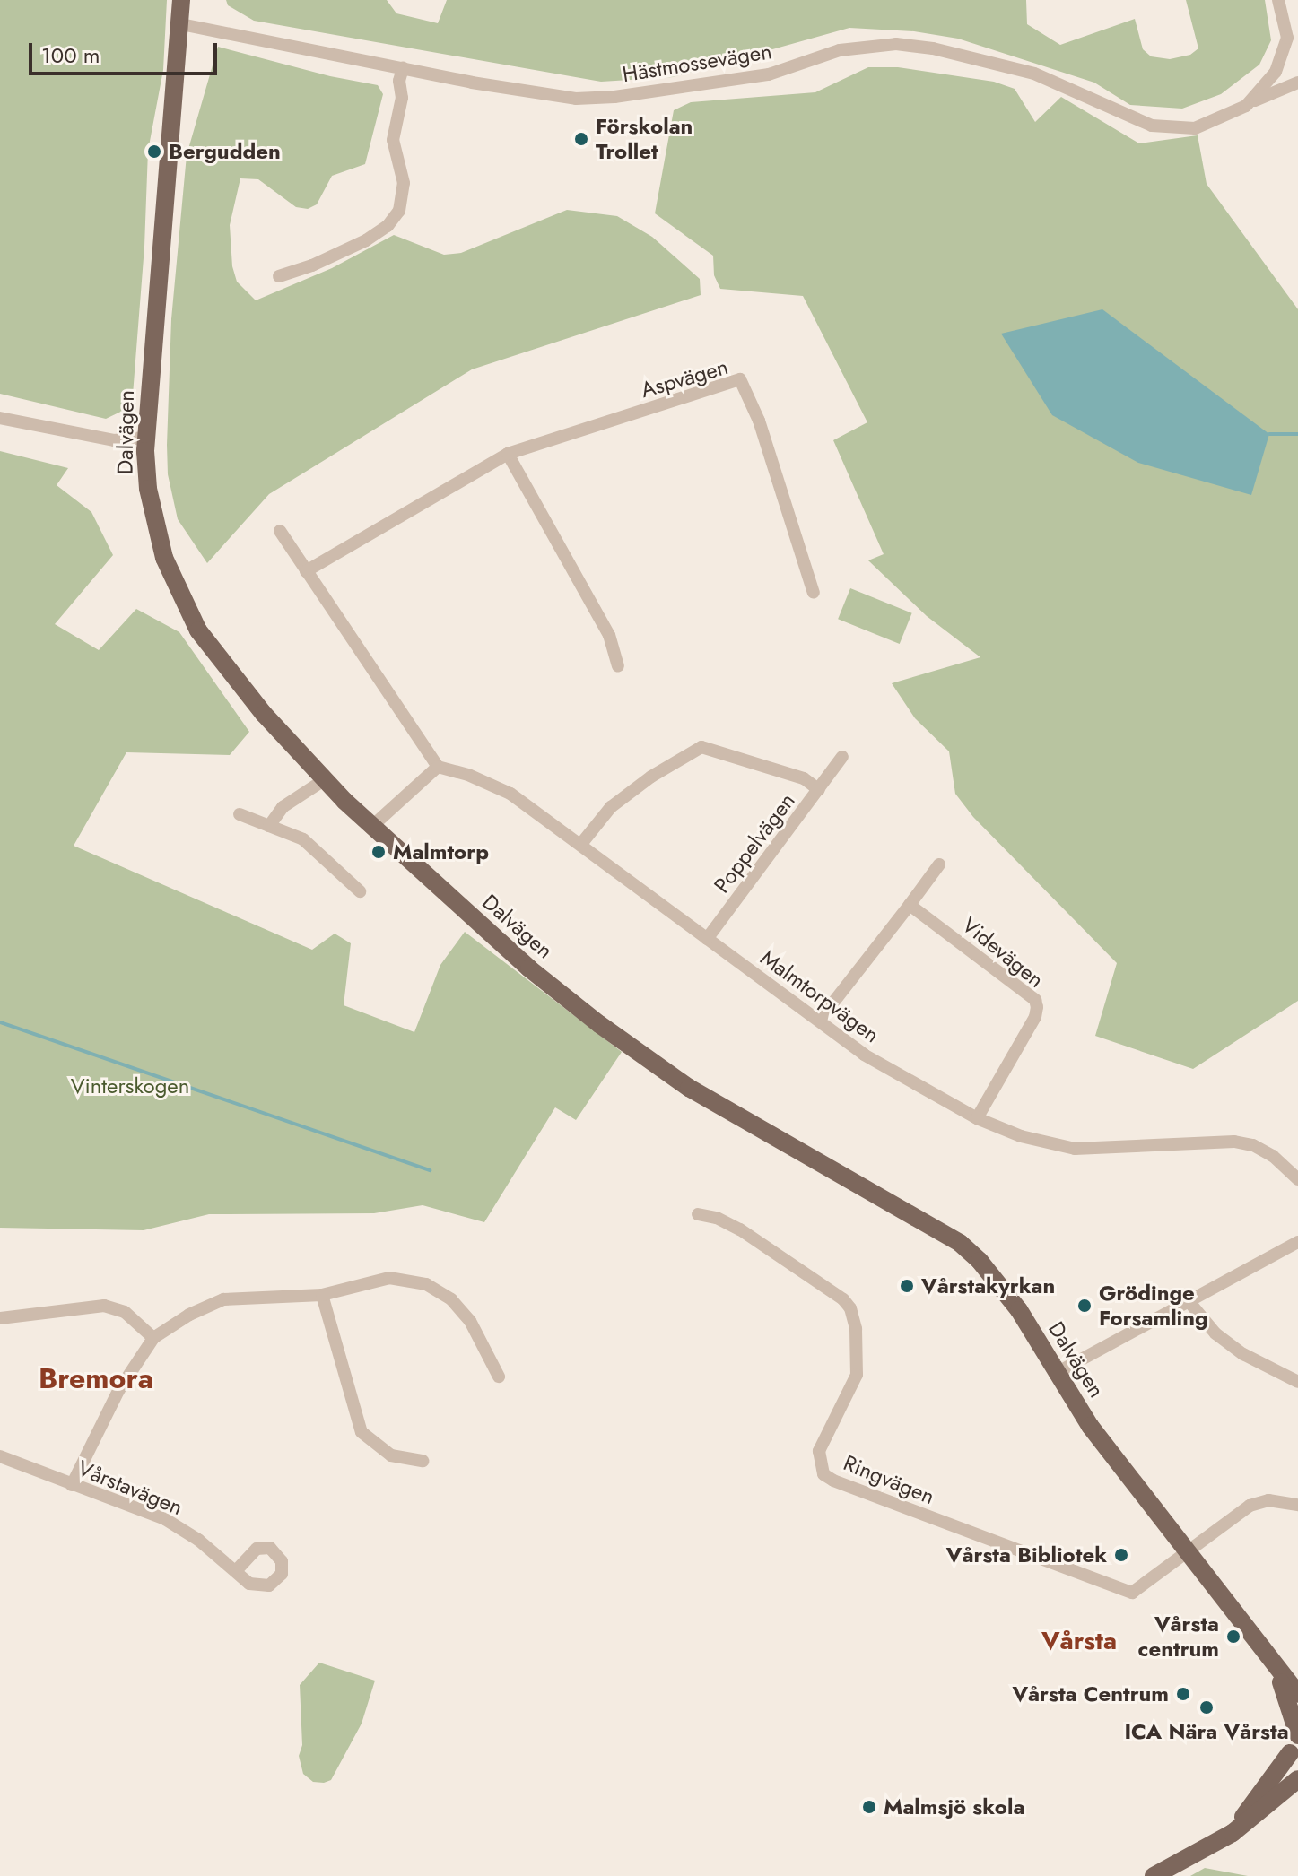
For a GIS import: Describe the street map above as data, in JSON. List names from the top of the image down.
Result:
{
  "streets": {
    "main road": ["Dalvägen"],
    "street": [
      "Hästmossevägen",
      "Aspvägen",
      "Poppelvägen",
      "Videvägen",
      "Malmtorpvägen",
      "Ringvägen",
      "Vårstavägen"
    ]
  },
  "crossings": [
    ["Hästmossevägen", "Dalvägen"],
    ["Dalvägen", "Ringvägen"],
    ["Poppelvägen", "Malmtorpvägen"],
    ["Videvägen", "Malmtorpvägen"]
  ],
  "districts": ["Bremora", "Vårsta"],
  "parks": ["Vinterskogen"],
  "places": [
    "Förskolan Trollet",
    "Bergudden",
    "Malmtorp",
    "Vårstakyrkan",
    "Grödinge Forsamling",
    "Vårsta Bibliotek",
    "Vårsta centrum",
    "Vårsta Centrum",
    "ICA Nära Vårsta",
    "Malmsjö skola"
  ],
  "scale_bar": "100 m"
}
